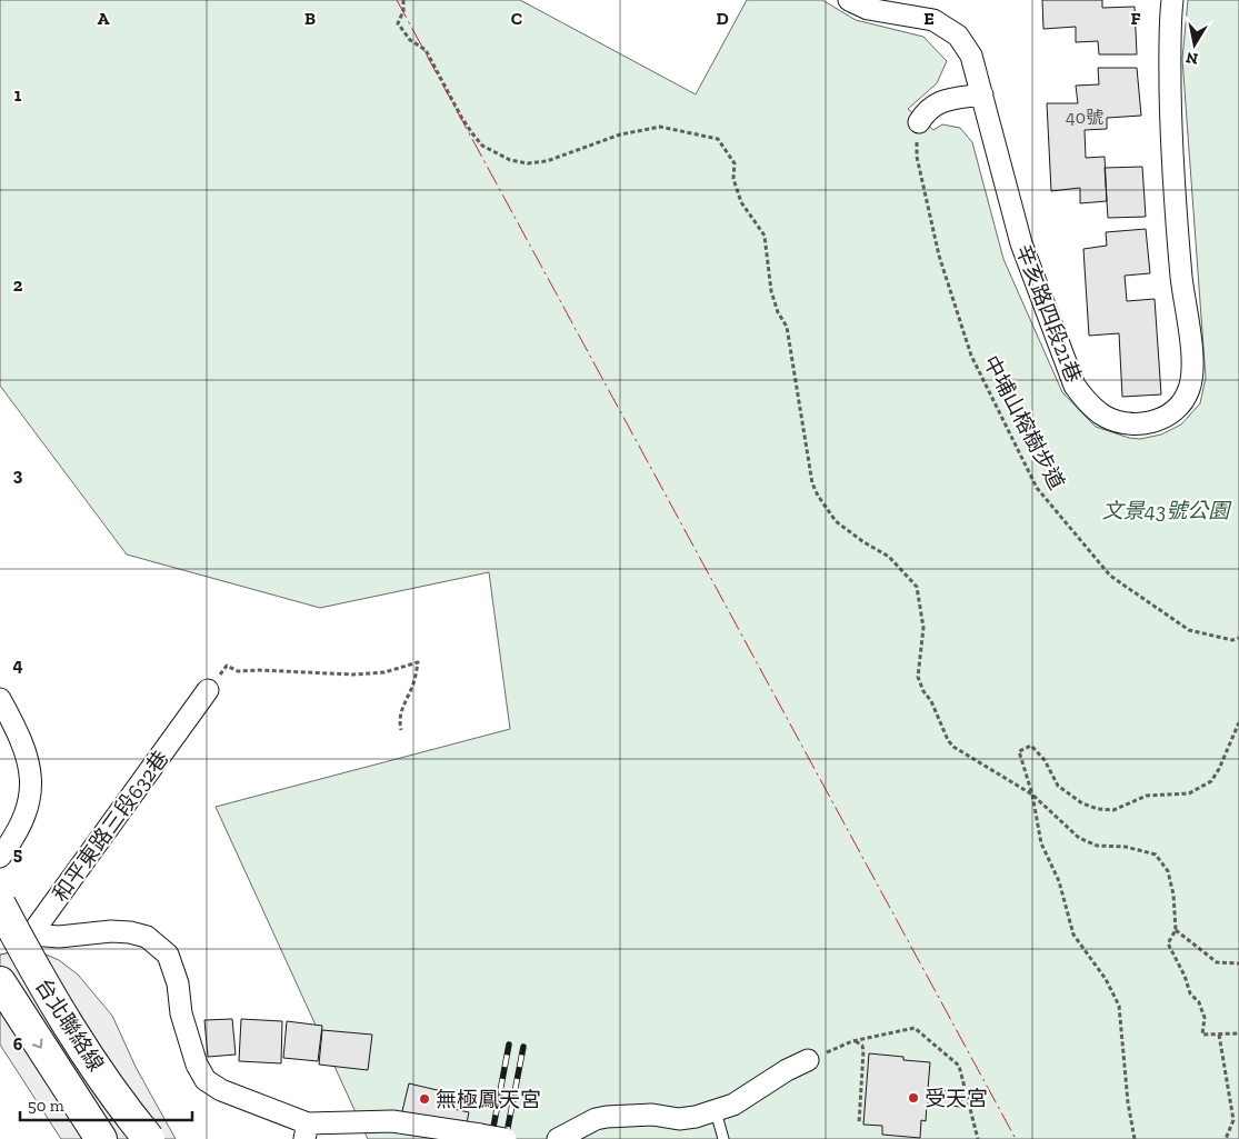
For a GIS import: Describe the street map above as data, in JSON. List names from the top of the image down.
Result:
{
  "streets": {
    "highway": ["台北聯絡線"],
    "street": ["辛亥路四段21巷", "和平東路三段632巷"],
    "path": ["中埔山榕樹步道"]
  },
  "parks": ["文景43號公園"],
  "places": ["受天宮", "無極鳳天宮"],
  "house_numbers": ["40號"],
  "scale_bar": "50 m",
  "north": "bottom",
  "grid": {
    "columns": [
      "A",
      "B",
      "C",
      "D",
      "E",
      "F"
    ],
    "rows": [
      "1",
      "2",
      "3",
      "4",
      "5",
      "6"
    ]
  }
}
